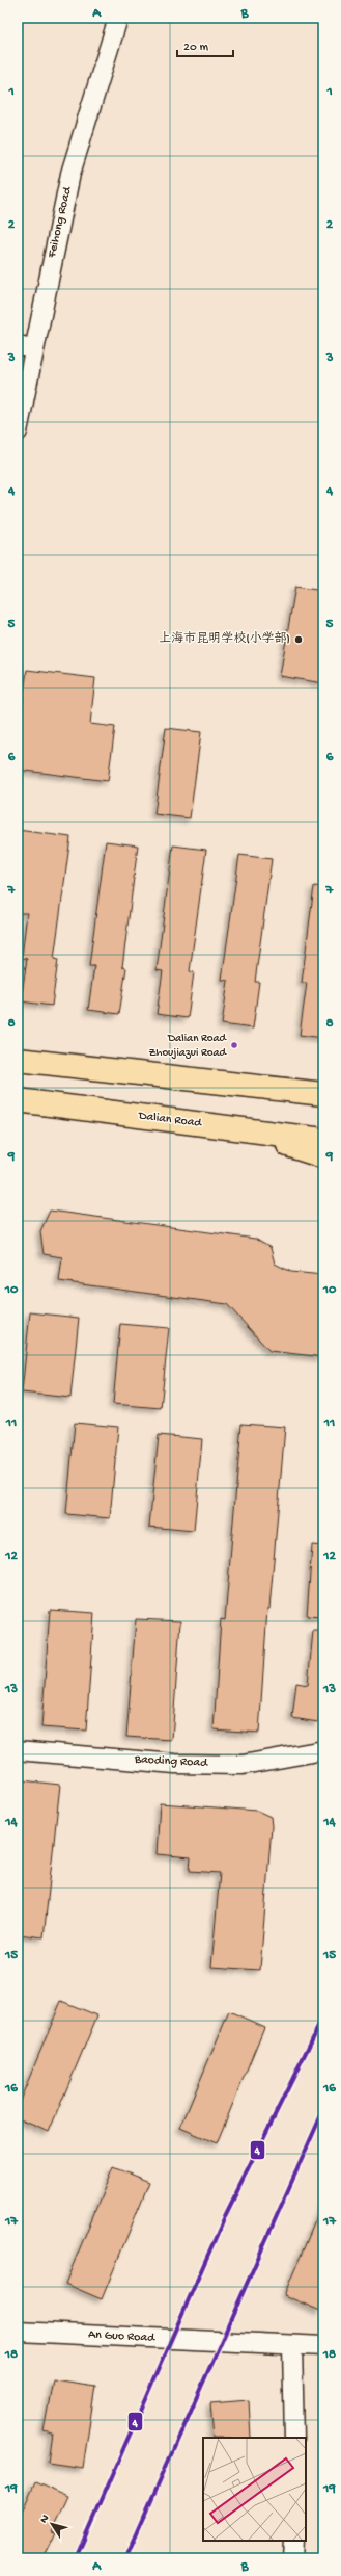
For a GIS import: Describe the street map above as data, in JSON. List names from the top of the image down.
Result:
{
  "streets": {
    "main road": ["Dalian Road"],
    "street": ["Feihong Road", "Baoding Road", "An Guo Road"]
  },
  "places": ["上海市昆明学校(小学部)", "Dalian Road Zhoujiazui Road"],
  "lines": ["transit line 4"],
  "scale_bar": "20 m",
  "north": "top left",
  "grid": {
    "columns": ["A", "B"],
    "rows": [
      "1",
      "2",
      "3",
      "4",
      "5",
      "6",
      "7",
      "8",
      "9",
      "10",
      "11",
      "12",
      "13",
      "14",
      "15",
      "16",
      "17",
      "18",
      "19"
    ]
  }
}
